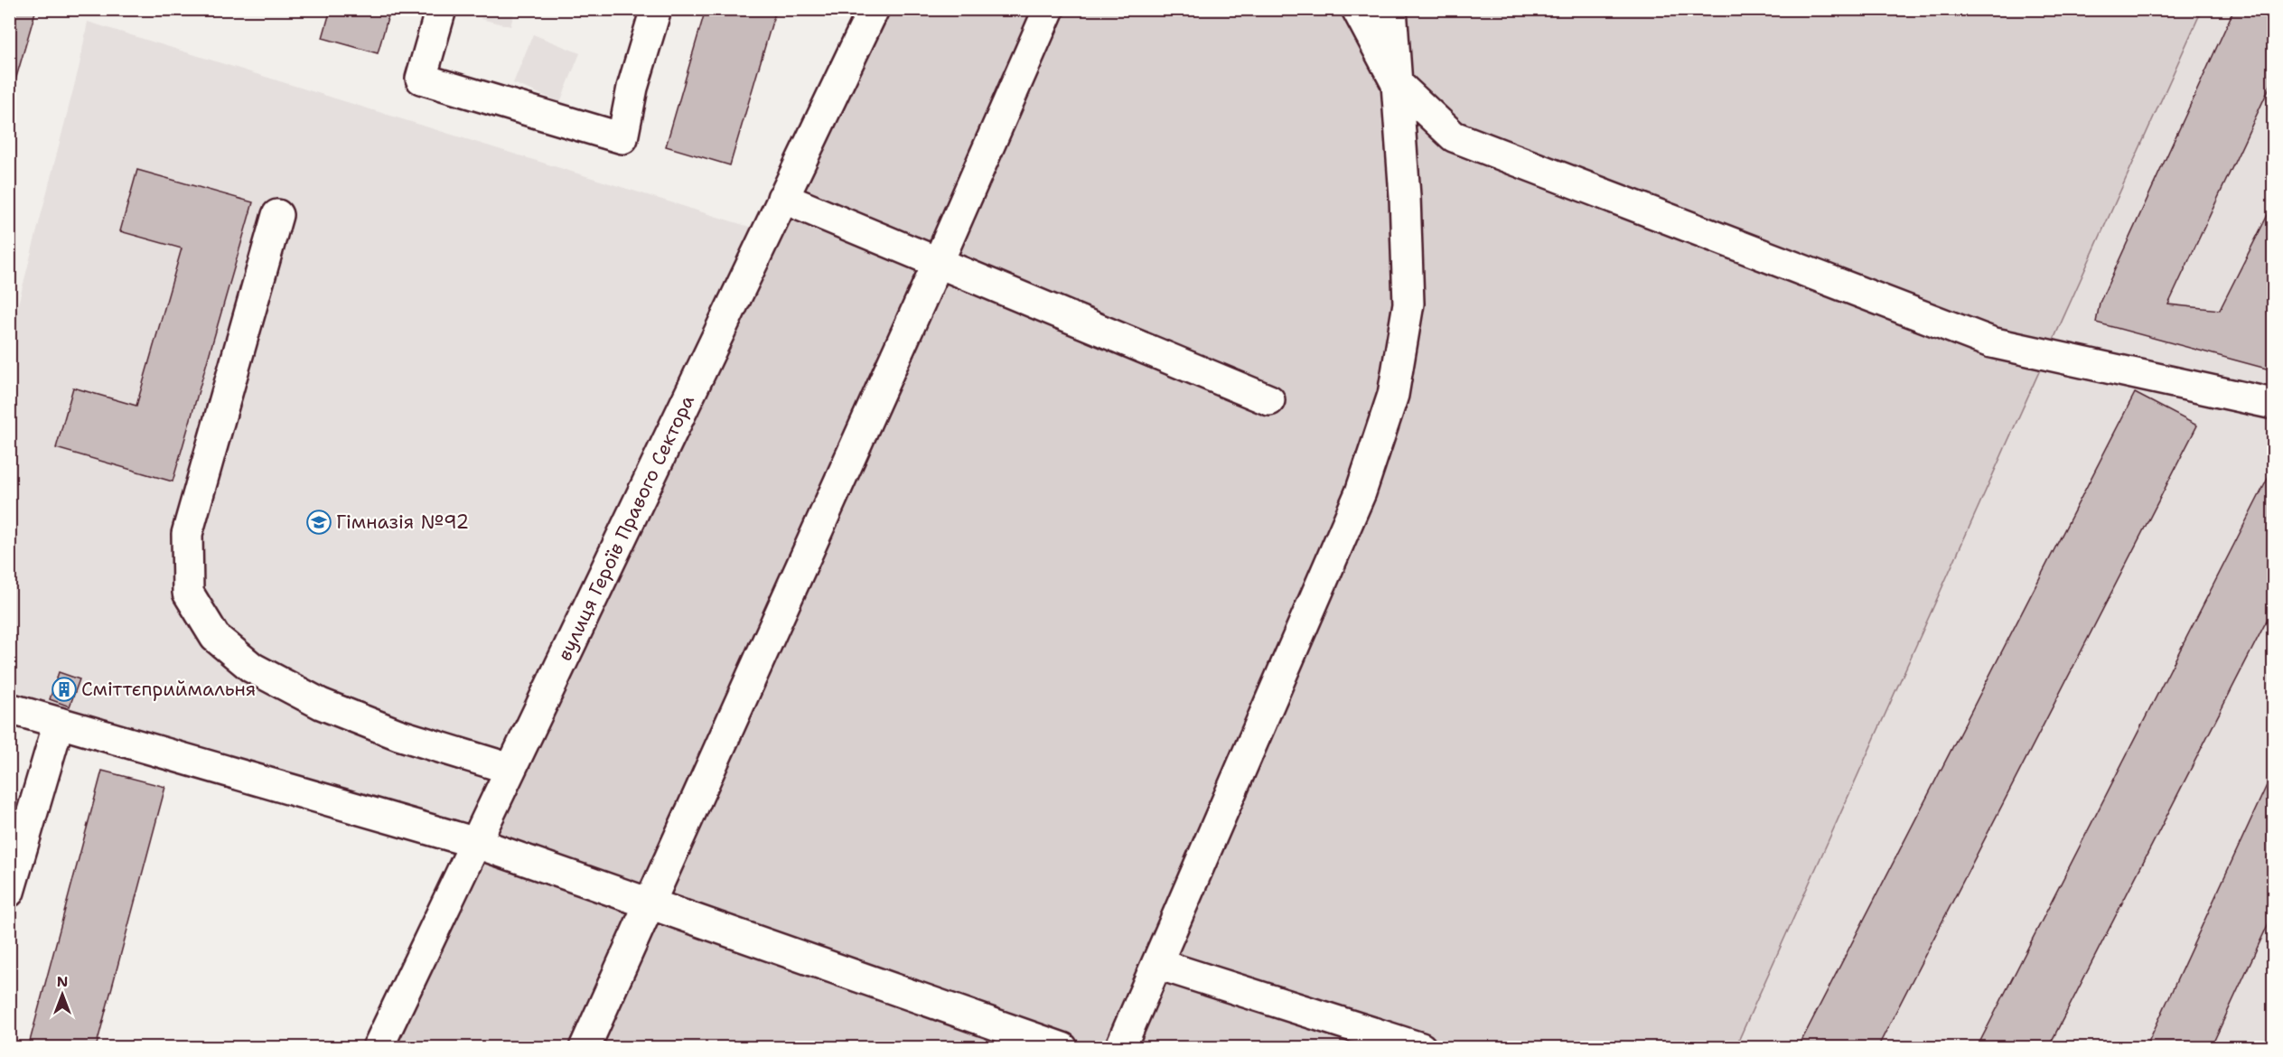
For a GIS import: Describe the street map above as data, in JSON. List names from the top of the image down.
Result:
{
  "streets": {
    "street": ["вулиця Героїв Правого Сектора"]
  },
  "places": {
    "school or university": ["Гімназія №92"],
    "building": ["Сміттєприймальня"]
  },
  "north": "top"
}
